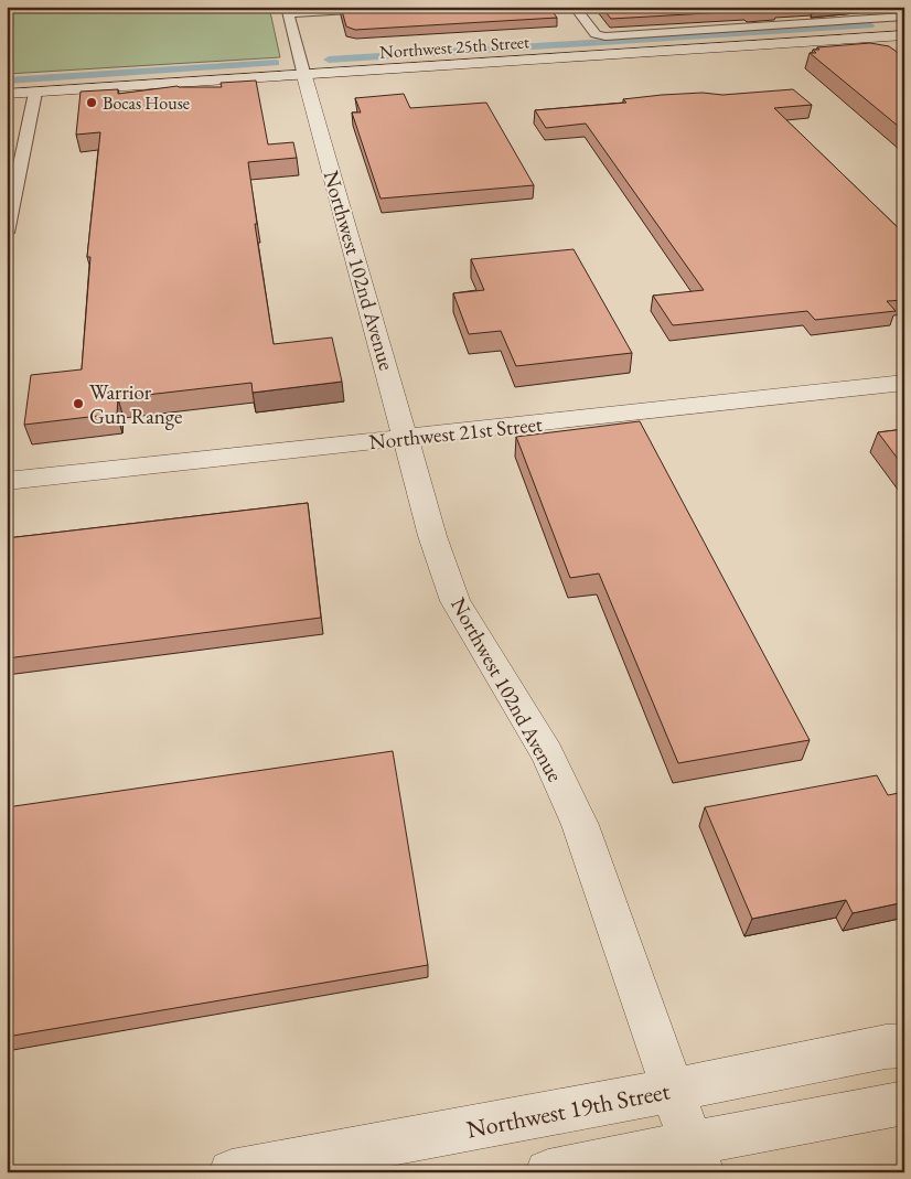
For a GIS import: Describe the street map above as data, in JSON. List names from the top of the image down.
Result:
{
  "streets": {
    "street": [
      "Northwest 25th Street",
      "Northwest 102nd Avenue",
      "Northwest 21st Street",
      "Northwest 19th Street"
    ]
  },
  "crossings": [
    ["Northwest 25th Street", "Northwest 102nd Avenue"],
    ["Northwest 102nd Avenue", "Northwest 21st Street"],
    ["Northwest 102nd Avenue", "Northwest 19th Street"]
  ],
  "places": ["Bocas House", "Warrior Gun Range"]
}
